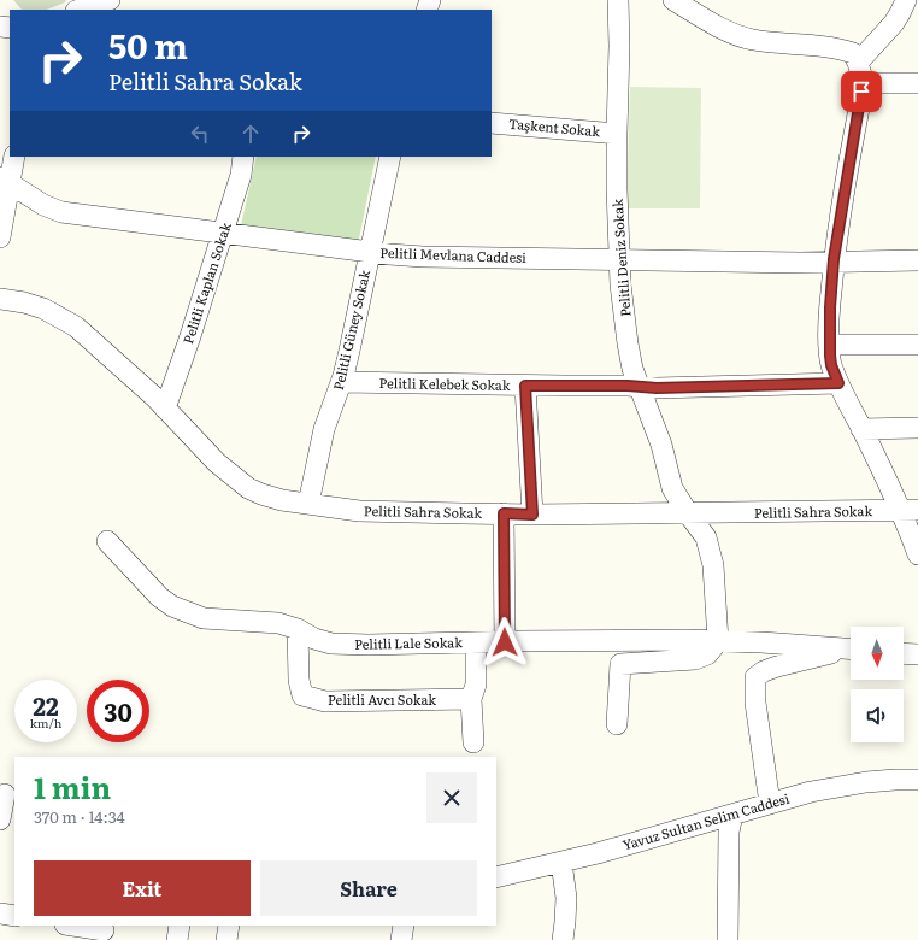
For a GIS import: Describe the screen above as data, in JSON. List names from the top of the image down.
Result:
{
  "streets": {
    "street": [
      "Taşkent Sokak",
      "Pelitli Mevlana Caddesi",
      "Pelitli Deniz Sokak",
      "Pelitli Kaplan Sokak",
      "Pelitli Güney Sokak",
      "Pelitli Kelebek Sokak",
      "Pelitli Sahra Sokak",
      "Pelitli Lale Sokak",
      "Pelitli Avcı Sokak",
      "Yavuz Sultan Selim Caddesi"
    ]
  },
  "crossings": [
    ["Taşkent Sokak", "Pelitli Deniz Sokak"],
    ["Pelitli Mevlana Caddesi", "Pelitli Deniz Sokak"],
    ["Pelitli Mevlana Caddesi", "Pelitli Kaplan Sokak"],
    ["Pelitli Mevlana Caddesi", "Pelitli Güney Sokak"],
    ["Pelitli Deniz Sokak", "Pelitli Kelebek Sokak"],
    ["Pelitli Deniz Sokak", "Pelitli Sahra Sokak"],
    ["Pelitli Deniz Sokak", "Pelitli Lale Sokak"],
    ["Pelitli Kaplan Sokak", "Pelitli Sahra Sokak"],
    ["Pelitli Güney Sokak", "Pelitli Kelebek Sokak"],
    ["Pelitli Güney Sokak", "Pelitli Sahra Sokak"],
    ["Pelitli Lale Sokak", "Pelitli Avcı Sokak"]
  ],
  "north": "bottom",
  "page": {
    "turn": ["50 m", "Pelitli Sahra Sokak"],
    "speed": "22 km/h",
    "limit": "30",
    "heading": ["1 min", "370 m · 14:34"],
    "buttons": ["Exit", "Share"]
  }
}
